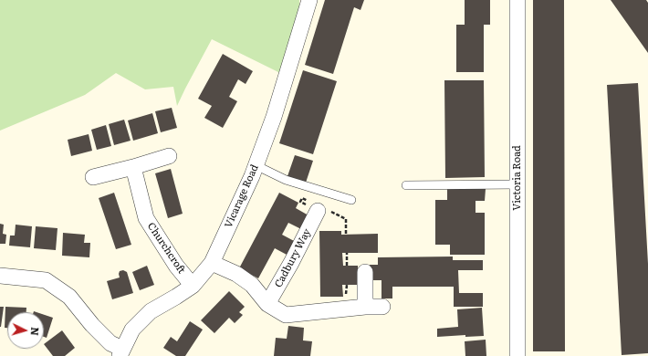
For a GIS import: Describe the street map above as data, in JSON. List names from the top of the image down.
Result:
{
  "streets": {
    "street": [
      "Victoria Road",
      "Vicarage Road",
      "Churchcroft",
      "Cadbury Way"
    ]
  },
  "crossings": [
    ["Vicarage Road", "Churchcroft"]
  ],
  "north": "right"
}
